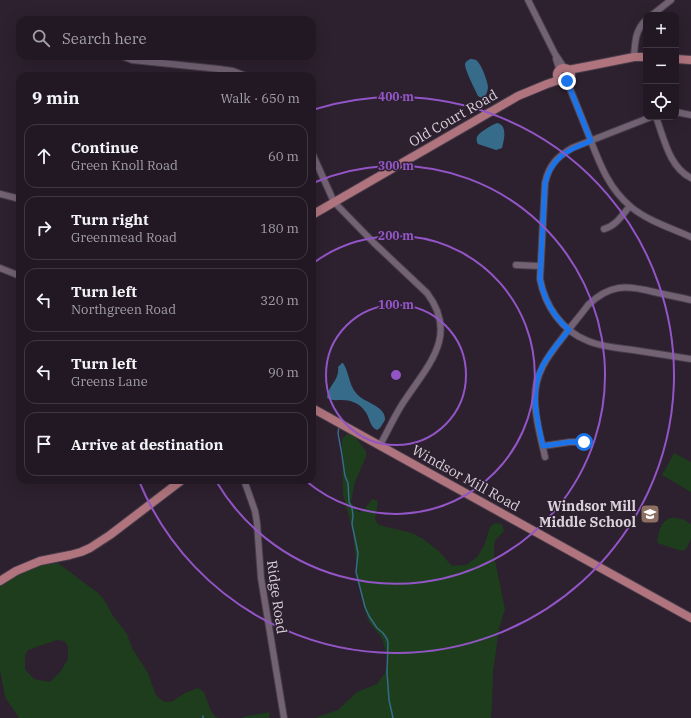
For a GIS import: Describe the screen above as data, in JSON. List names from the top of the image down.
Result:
{
  "streets": {
    "main road": ["Old Court Road", "Windsor Mill Road"],
    "street": ["Ridge Road"]
  },
  "places": {
    "school or university": ["Windsor Mill Middle School"]
  },
  "page": {
    "map_buttons": ["+", "−"],
    "search": "Search here",
    "heading": ["9 min", "Walk · 650 m"],
    "list": [
      ["Continue", "Green Knoll Road", "60 m"],
      ["Turn right", "Greenmead Road", "180 m"],
      ["Turn left", "Northgreen Road", "320 m"],
      ["Turn left", "Greens Lane", "90 m"],
      "Arrive at destination"
    ]
  },
  "rings": [
    "400 m",
    "300 m",
    "200 m",
    "100 m"
  ]
}
